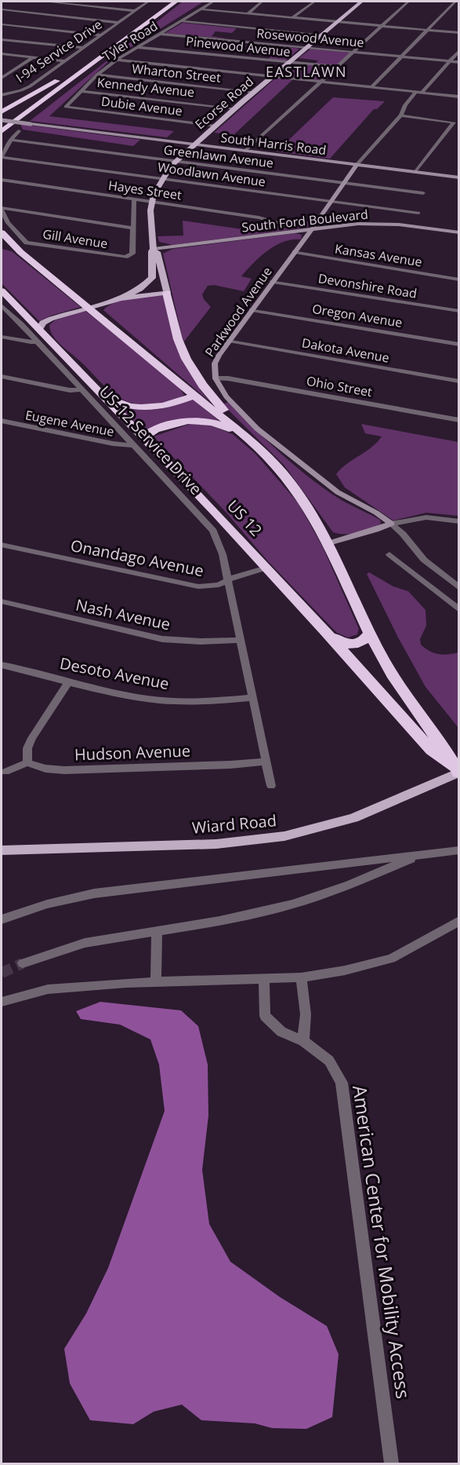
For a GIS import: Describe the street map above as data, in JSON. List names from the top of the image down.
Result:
{
  "streets": {
    "highway": ["US 12"],
    "main road": ["Ecorse Road", "Wiard Road"],
    "street": [
      "Rosewood Avenue",
      "Tyler Road",
      "Pinewood Avenue",
      "I-94 Service Drive",
      "Wharton Street",
      "Kennedy Avenue",
      "Dubie Avenue",
      "South Harris Road",
      "Greenlawn Avenue",
      "Woodlawn Avenue",
      "Hayes Street",
      "South Ford Boulevard",
      "Gill Avenue",
      "Kansas Avenue",
      "Devonshire Road",
      "Parkwood Avenue",
      "Oregon Avenue",
      "Dakota Avenue",
      "Ohio Street",
      "Eugene Avenue",
      "US-12 Service Drive",
      "Onandago Avenue",
      "Nash Avenue",
      "Desoto Avenue",
      "Hudson Avenue",
      "American Center for Mobility Access"
    ]
  },
  "crossings": [
    ["Rosewood Avenue", "Tyler Road"],
    ["Rosewood Avenue", "Ecorse Road"],
    ["Rosewood Avenue", "Parkwood Avenue"],
    ["Tyler Road", "Pinewood Avenue"],
    ["Tyler Road", "Wharton Street"],
    ["Tyler Road", "Kennedy Avenue"],
    ["Tyler Road", "Dubie Avenue"],
    ["Pinewood Avenue", "Ecorse Road"],
    ["Wharton Street", "Ecorse Road"],
    ["Kennedy Avenue", "Ecorse Road"],
    ["Ecorse Road", "Dubie Avenue"],
    ["Ecorse Road", "South Harris Road"],
    ["Ecorse Road", "Greenlawn Avenue"],
    ["Ecorse Road", "Woodlawn Avenue"],
    ["Ecorse Road", "Hayes Street"],
    ["Ecorse Road", "South Ford Boulevard"],
    ["Ecorse Road", "US 12"],
    ["South Harris Road", "Parkwood Avenue"],
    ["Greenlawn Avenue", "Parkwood Avenue"],
    ["Woodlawn Avenue", "Parkwood Avenue"],
    ["South Ford Boulevard", "Parkwood Avenue"],
    ["Kansas Avenue", "Parkwood Avenue"],
    ["Devonshire Road", "Parkwood Avenue"],
    ["Parkwood Avenue", "Oregon Avenue"],
    ["Parkwood Avenue", "Dakota Avenue"],
    ["Parkwood Avenue", "Ohio Street"],
    ["Eugene Avenue", "US-12 Service Drive"],
    ["Eugene Avenue", "US 12"],
    ["US-12 Service Drive", "US 12"],
    ["US-12 Service Drive", "Onandago Avenue"],
    ["US-12 Service Drive", "Nash Avenue"],
    ["US-12 Service Drive", "Desoto Avenue"],
    ["US-12 Service Drive", "Hudson Avenue"],
    ["US 12", "Onandago Avenue"],
    ["US 12", "Wiard Road"]
  ],
  "districts": ["EASTLAWN"]
}
